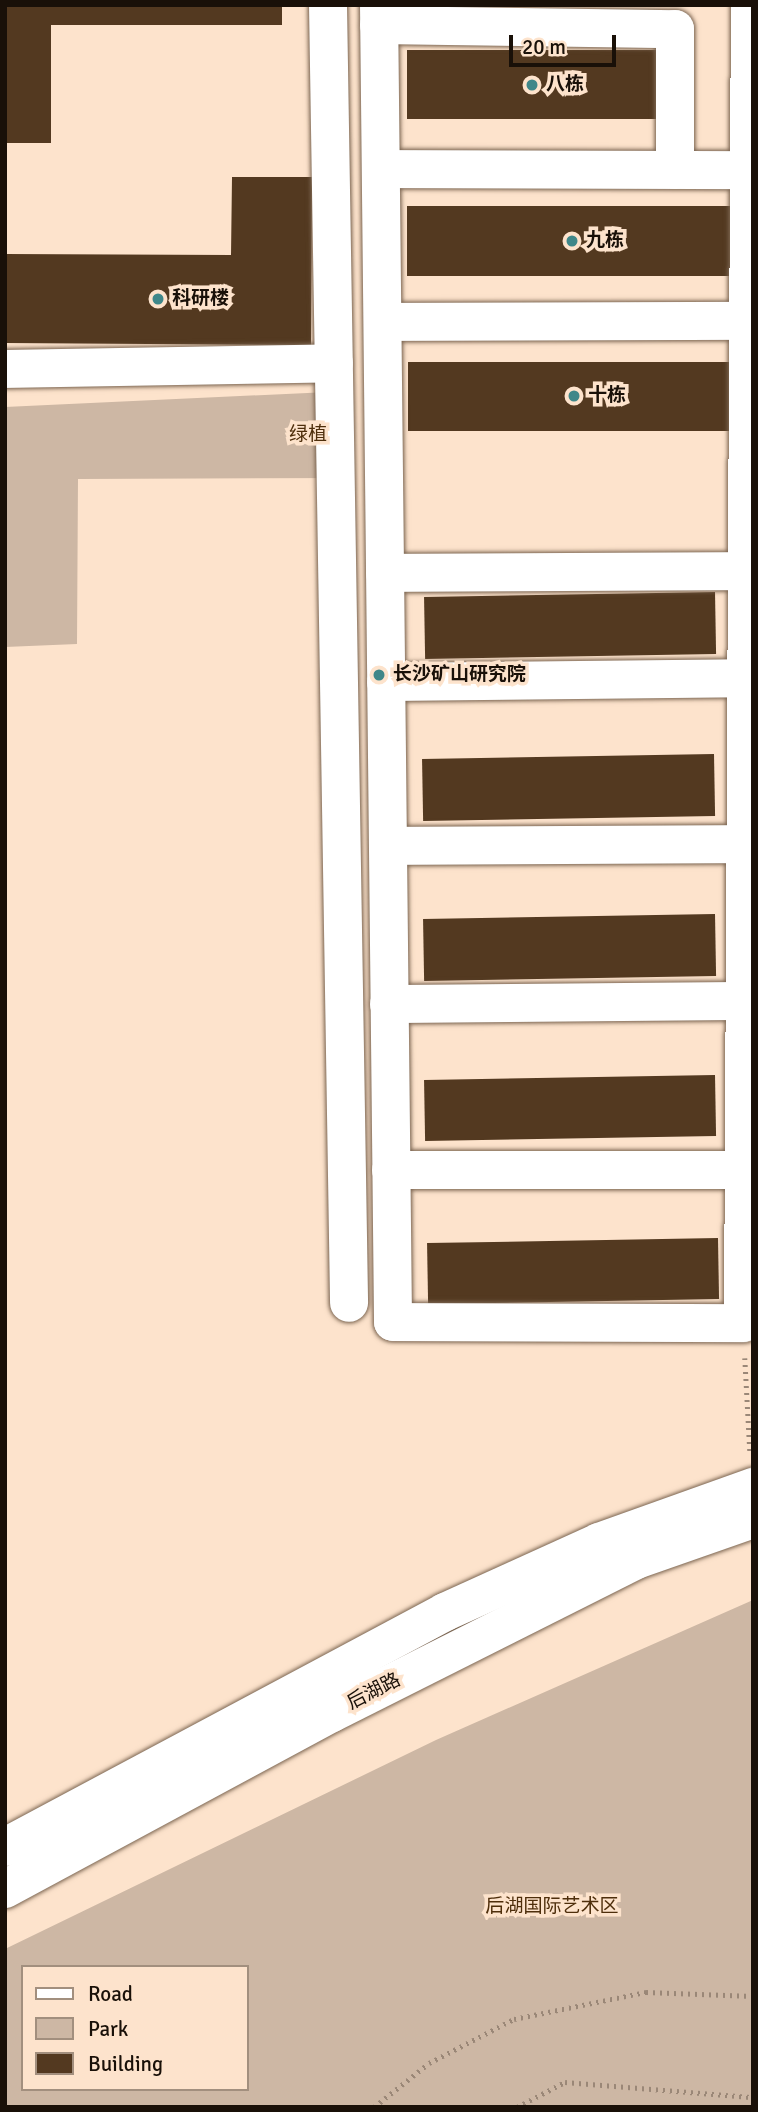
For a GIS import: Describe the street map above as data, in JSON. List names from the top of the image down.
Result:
{
  "streets": {
    "street": ["后湖路"]
  },
  "parks": ["绿植", "后湖国际艺术区"],
  "places": [
    "八栋",
    "九栋",
    "科研楼",
    "十栋",
    "长沙矿山研究院"
  ],
  "legend": ["Road", "Park", "Building"],
  "scale_bar": "20 m"
}
